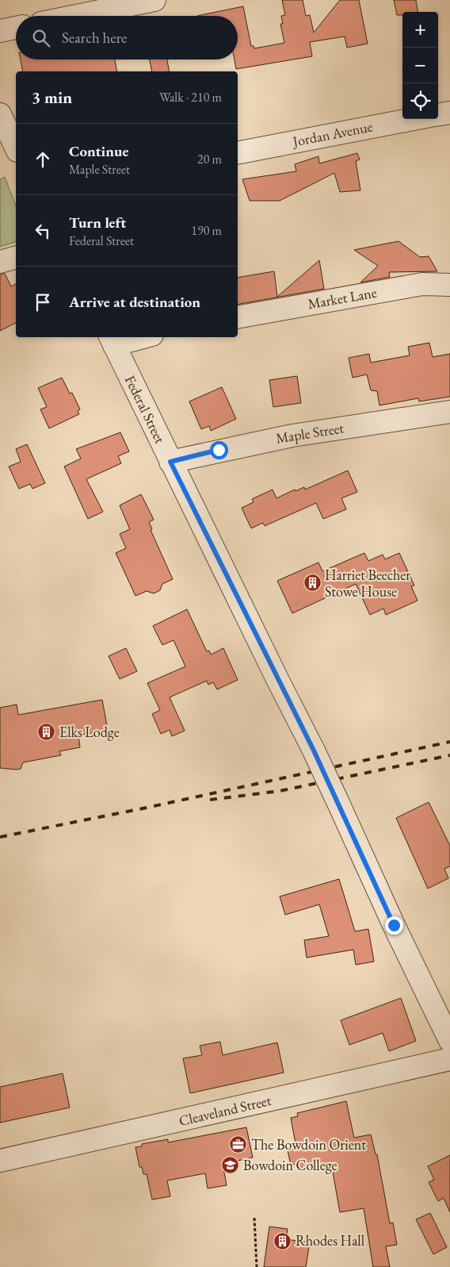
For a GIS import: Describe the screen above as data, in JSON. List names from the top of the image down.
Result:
{
  "streets": {
    "street": [
      "Jordan Avenue",
      "Market Lane",
      "Federal Street",
      "Maple Street",
      "Cleaveland Street"
    ]
  },
  "crossings": [
    ["Federal Street", "Maple Street"]
  ],
  "places": {
    "building": ["Harriet Beecher Stowe House", "Elks Lodge", "Rhodes Hall"],
    "office": ["The Bowdoin Orient"],
    "school or university": ["Bowdoin College"]
  },
  "page": {
    "map_buttons": ["+", "−"],
    "search": "Search here",
    "heading": ["3 min", "Walk · 210 m"],
    "list": [
      ["Continue", "Maple Street", "20 m"],
      ["Turn left", "Federal Street", "190 m"],
      "Arrive at destination"
    ]
  }
}
